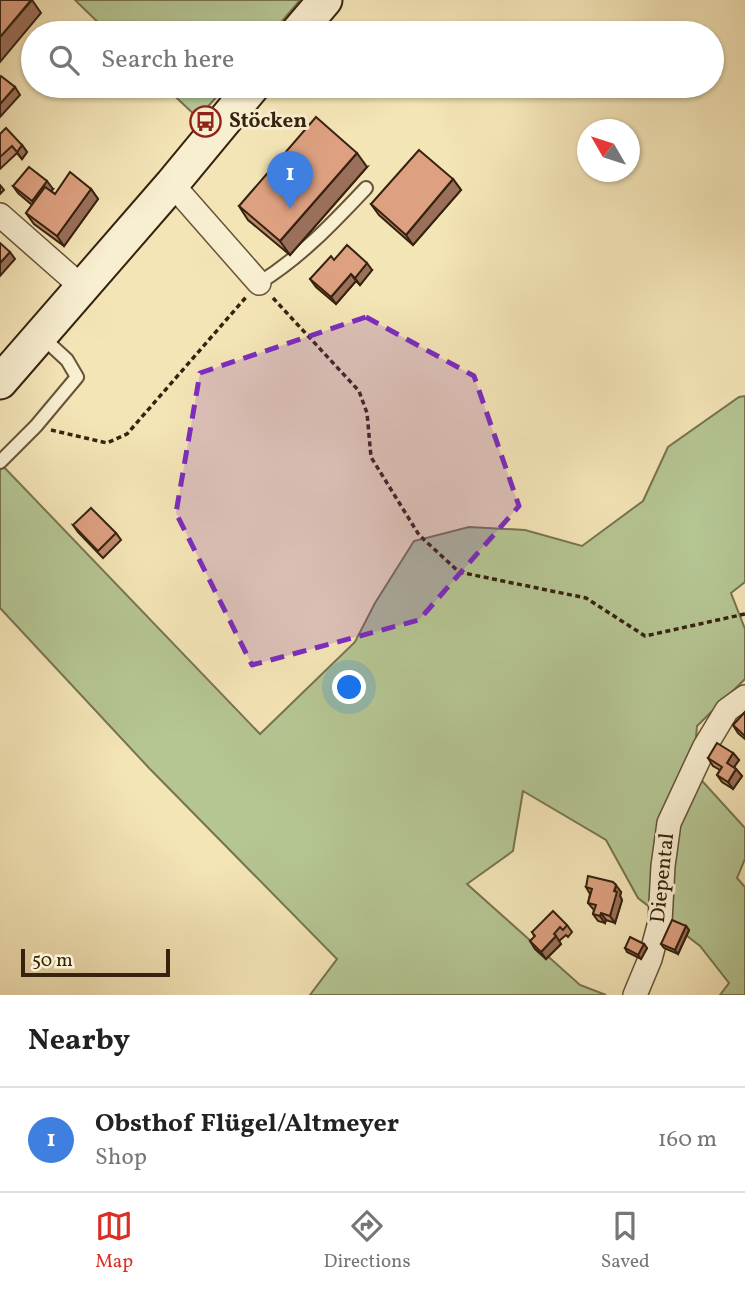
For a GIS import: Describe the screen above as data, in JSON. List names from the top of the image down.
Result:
{
  "streets": {
    "street": ["Diepental"]
  },
  "places": {
    "bus stop": ["Stöcken"]
  },
  "scale_bar": "50 m",
  "north": "top left",
  "page": {
    "search": "Search here",
    "pins": "1",
    "scale": "50 m",
    "heading": "Nearby",
    "list": [
      {
        "mark": "1",
        "name": "Obsthof Flügel/Altmeyer",
        "note": "Shop",
        "value": "160 m"
      }
    ],
    "nav": ["Map", "Directions", "Saved"]
  }
}
